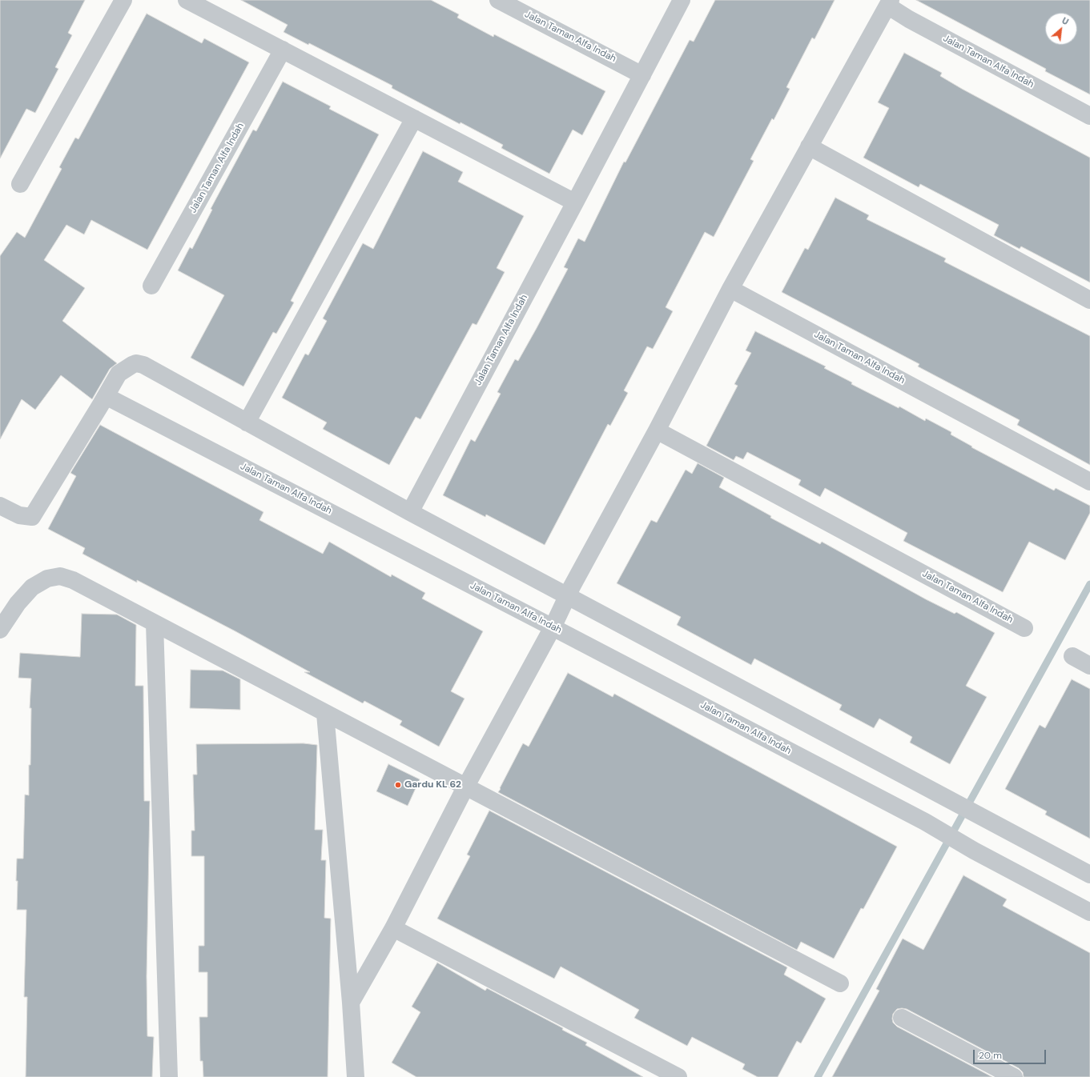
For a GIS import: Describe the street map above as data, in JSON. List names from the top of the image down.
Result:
{
  "streets": {
    "street": ["Jalan Taman Alfa Indah"]
  },
  "places": ["Gardu KL 62"],
  "scale_bar": "20 m",
  "north": "top right"
}
